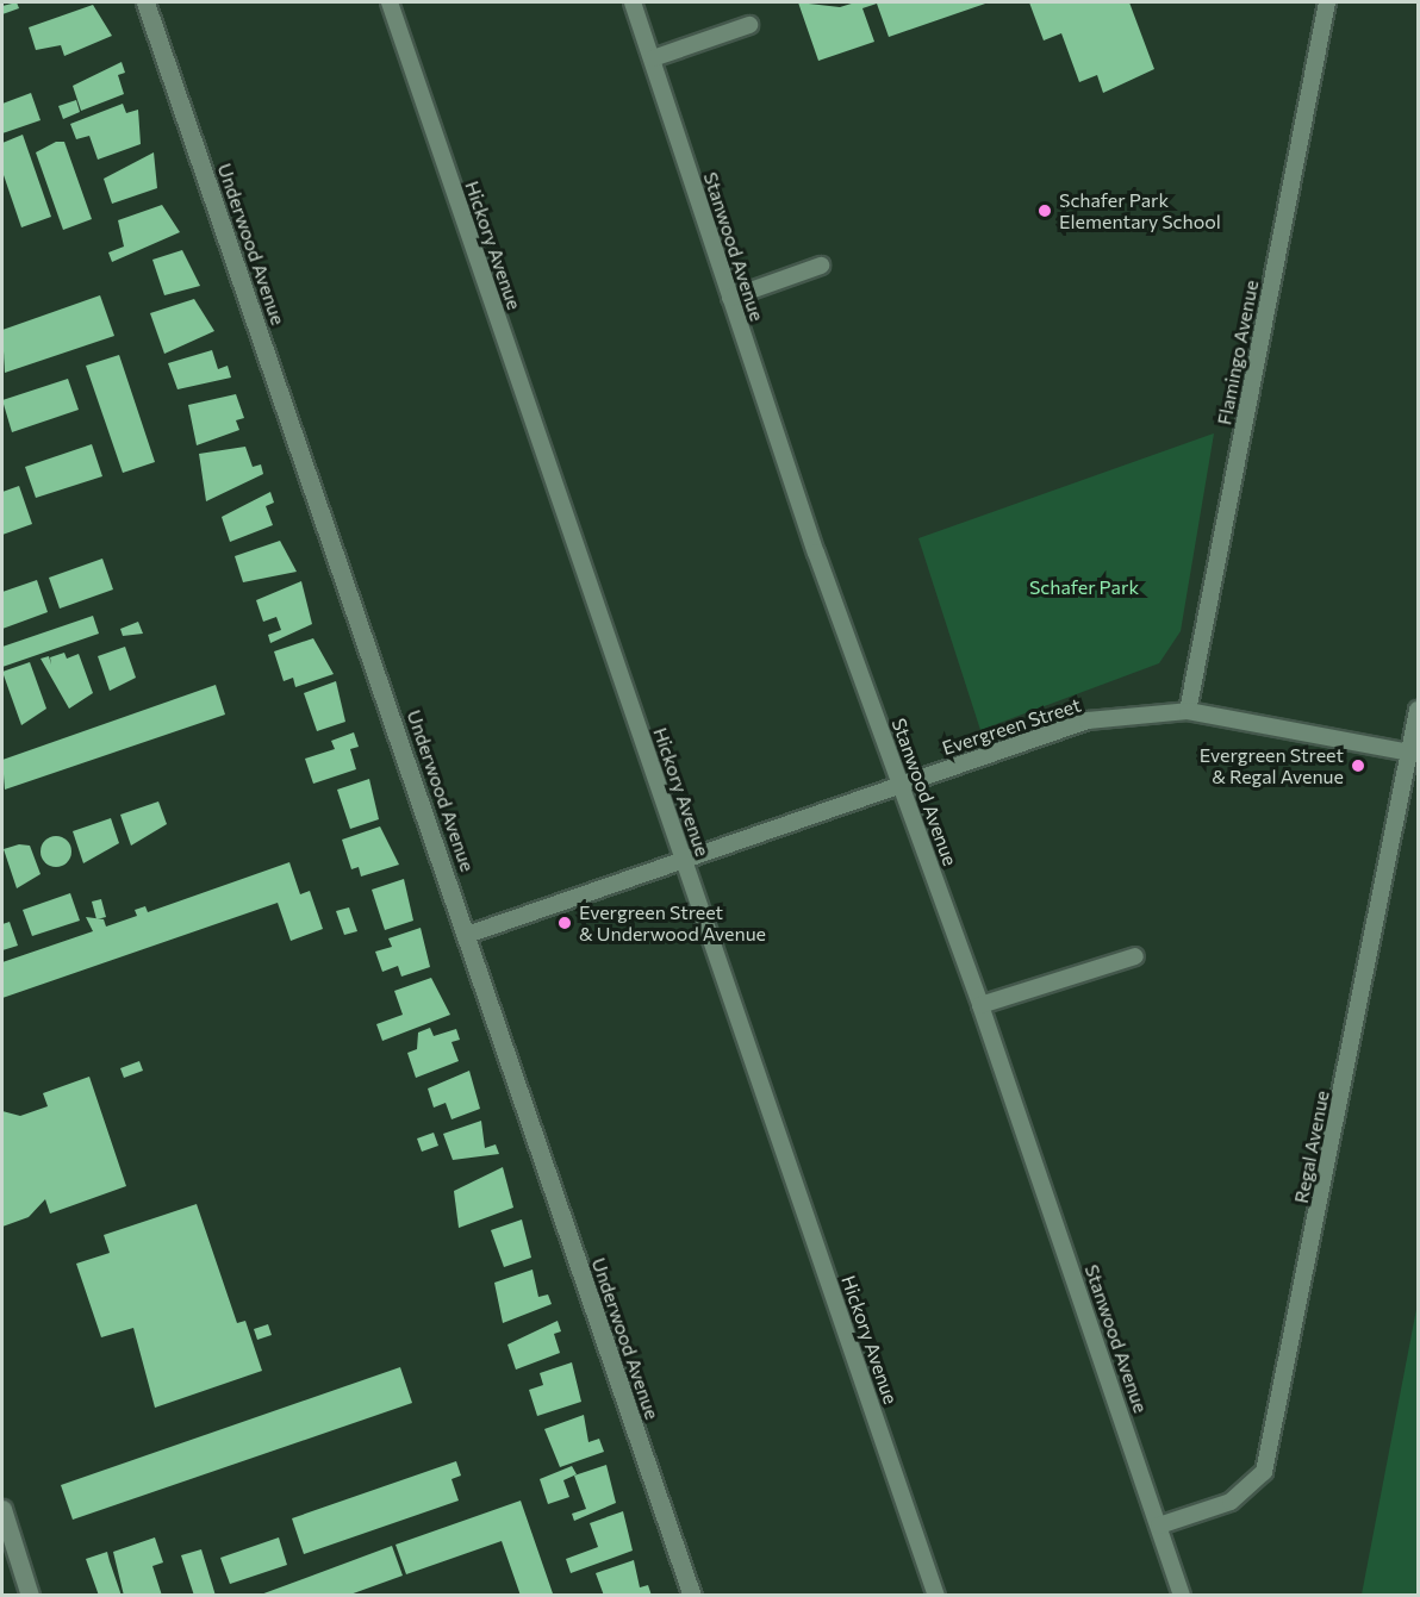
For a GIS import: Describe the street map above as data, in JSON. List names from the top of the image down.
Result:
{
  "streets": {
    "street": [
      "Underwood Avenue",
      "Hickory Avenue",
      "Stanwood Avenue",
      "Flamingo Avenue",
      "Evergreen Street",
      "Regal Avenue"
    ]
  },
  "crossings": [
    ["Underwood Avenue", "Evergreen Street"],
    ["Hickory Avenue", "Evergreen Street"],
    ["Stanwood Avenue", "Evergreen Street"],
    ["Stanwood Avenue", "Regal Avenue"],
    ["Flamingo Avenue", "Evergreen Street"],
    ["Evergreen Street", "Regal Avenue"]
  ],
  "parks": ["Schafer Park"],
  "places": ["Schafer Park Elementary School", "Evergreen Street & Regal Avenue", "Evergreen Street & Underwood Avenue"]
}
